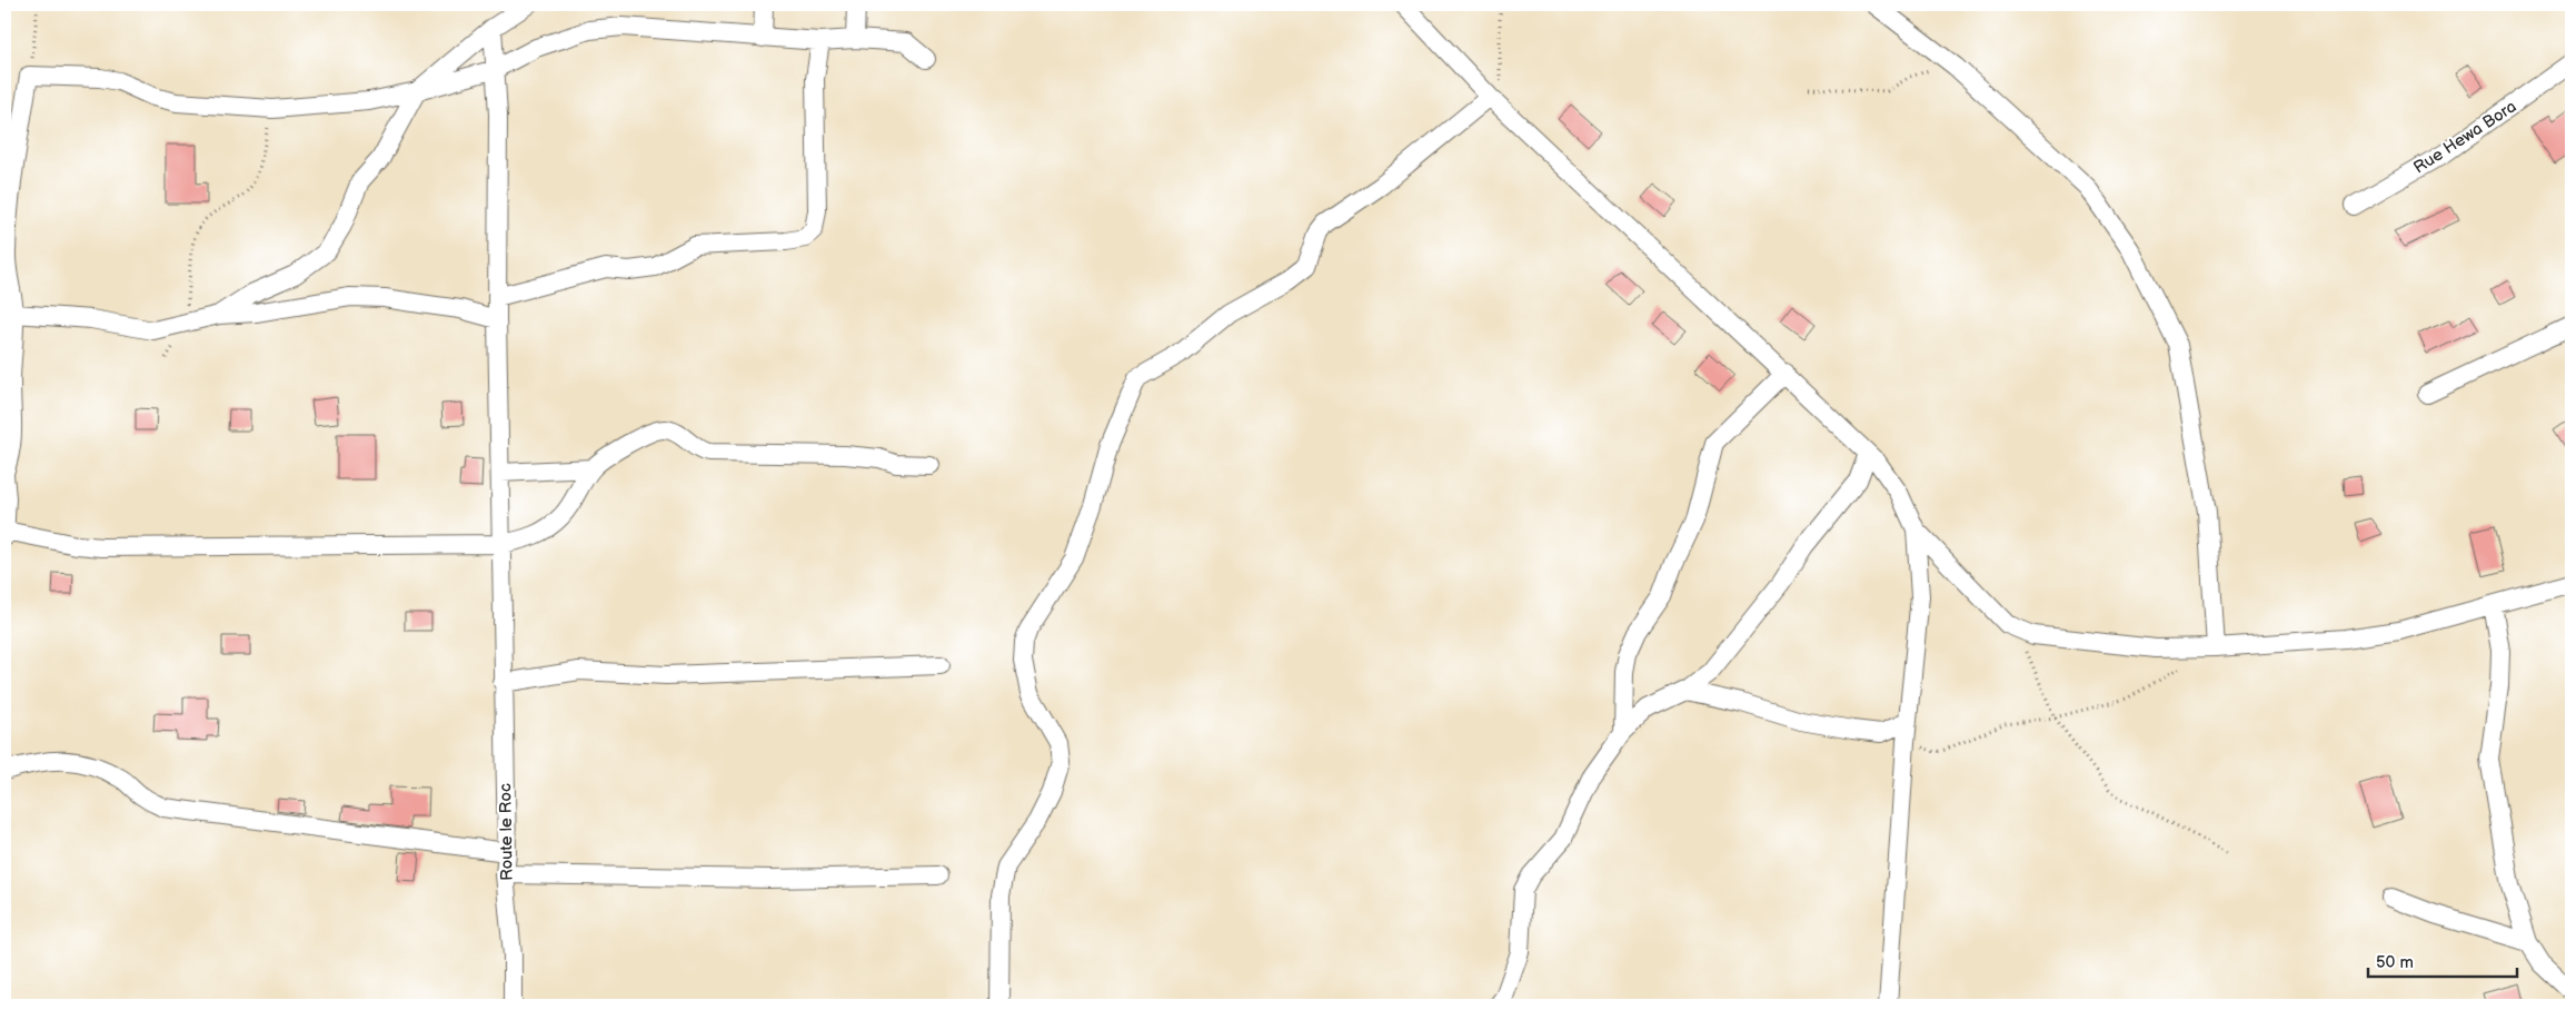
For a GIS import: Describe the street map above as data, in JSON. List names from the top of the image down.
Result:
{
  "streets": {
    "street": ["Rue Hewa Bora", "Route le Roc"]
  },
  "scale_bar": "50 m"
}
